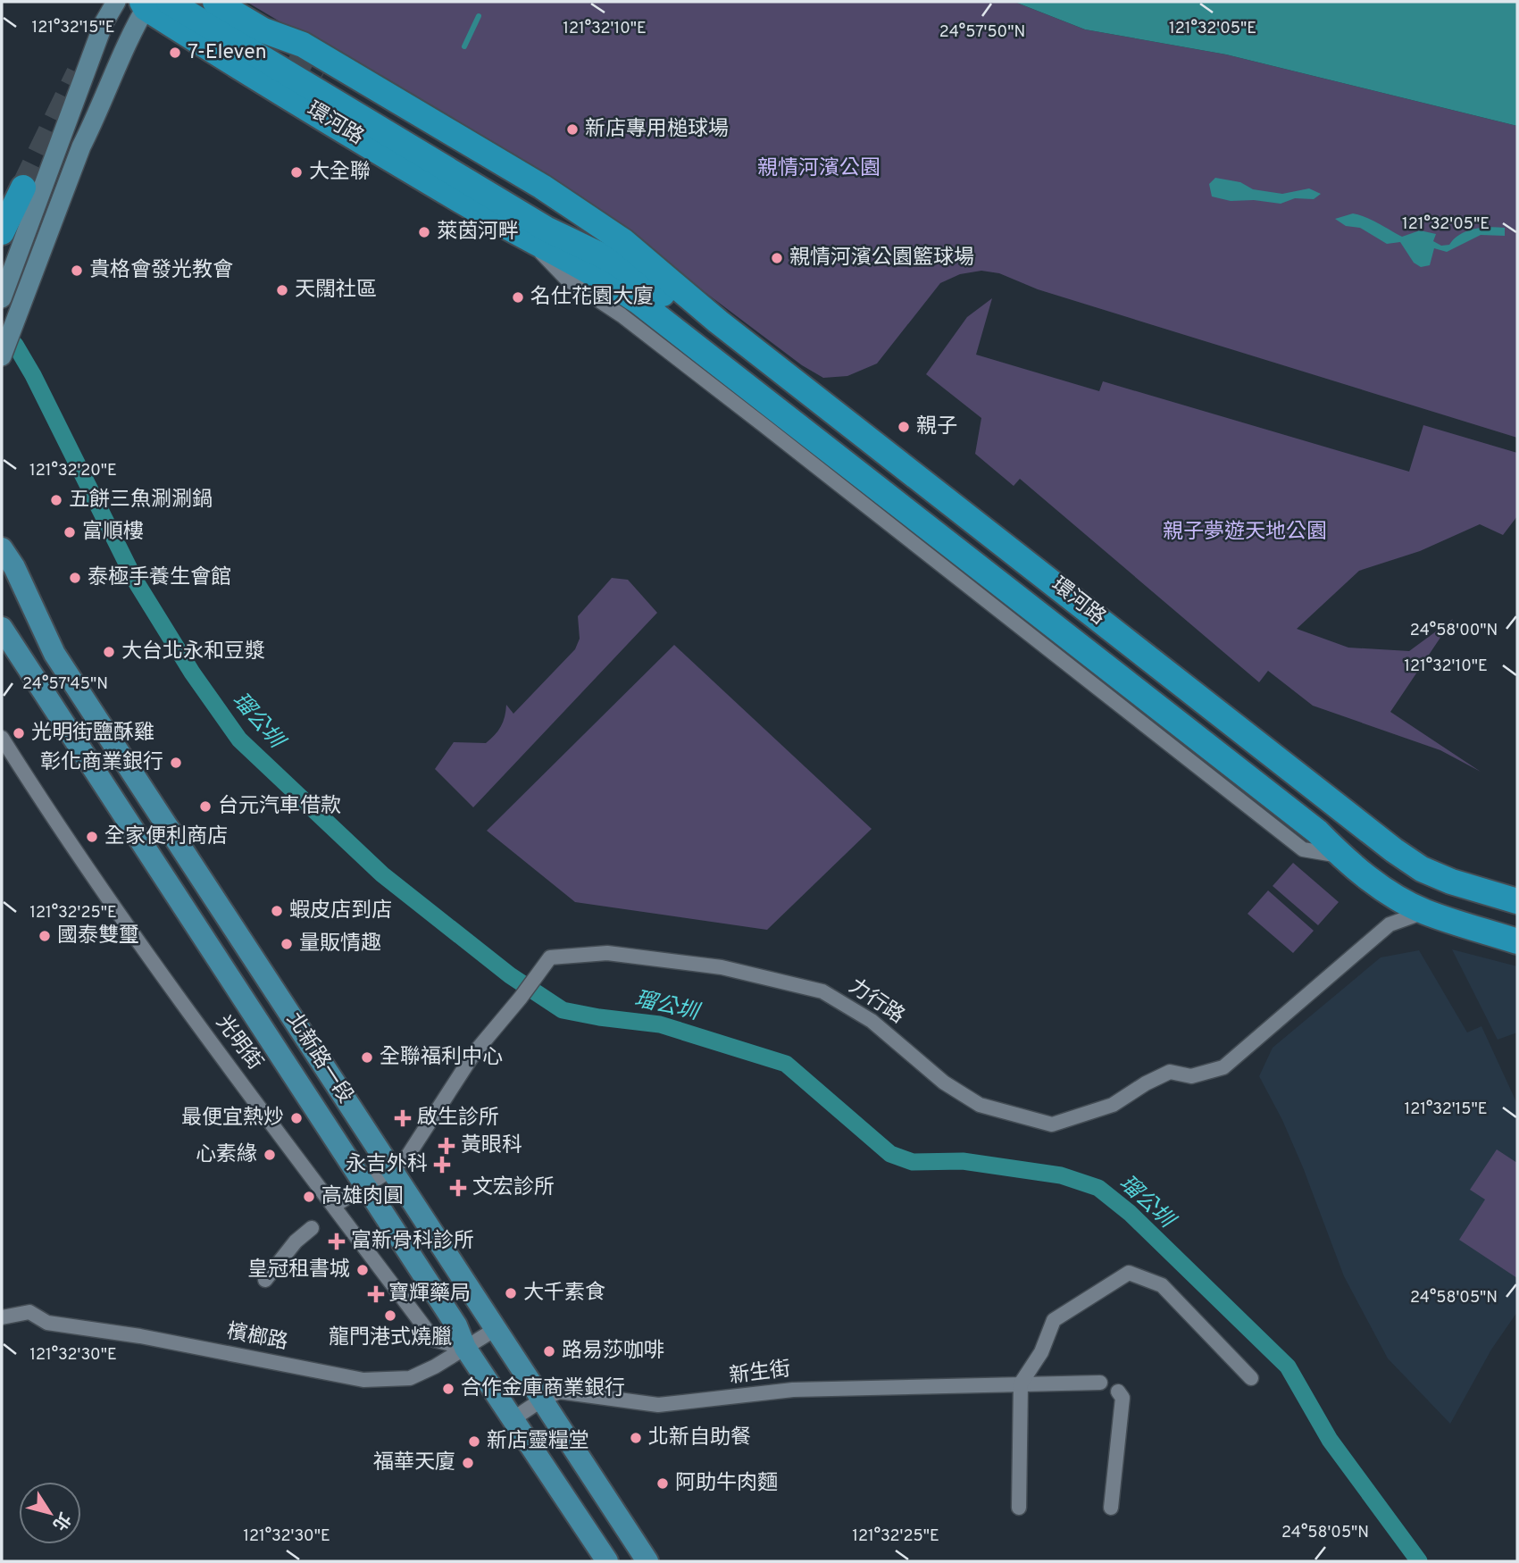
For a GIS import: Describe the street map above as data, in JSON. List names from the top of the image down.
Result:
{
  "streets": {
    "highway": ["環河路"],
    "main road": ["北新路一段"],
    "street": [
      "力行路",
      "光明街",
      "檳榔路",
      "新生街"
    ]
  },
  "crossings": [
    ["環河路", "力行路"],
    ["力行路", "光明街"],
    ["力行路", "北新路一段"],
    ["光明街", "北新路一段"],
    ["光明街", "檳榔路"],
    ["北新路一段", "檳榔路"],
    ["北新路一段", "新生街"]
  ],
  "water": ["瑠公圳"],
  "parks": ["親情河濱公園", "親子夢遊天地公園"],
  "places": {
    "other": [
      "7-Eleven",
      "新店專用槌球場",
      "大全聯",
      "萊茵河畔",
      "親情河濱公園籃球場",
      "貴格會發光教會",
      "天闊社區",
      "名仕花園大廈",
      "親子",
      "五餅三魚涮涮鍋",
      "富順樓",
      "泰極手養生會館",
      "大台北永和豆漿",
      "光明街鹽酥雞",
      "彰化商業銀行",
      "台元汽車借款",
      "全家便利商店",
      "蝦皮店到店",
      "國泰雙璽",
      "量販情趣",
      "全聯福利中心",
      "最便宜熱炒",
      "心素緣",
      "高雄肉圓",
      "皇冠租書城",
      "大千素食",
      "龍門港式燒臘",
      "路易莎咖啡",
      "合作金庫商業銀行",
      "北新自助餐",
      "新店靈糧堂",
      "福華天廈",
      "阿助牛肉麵"
    ],
    "health": [
      "啟生診所",
      "黃眼科",
      "永吉外科",
      "文宏診所",
      "富新骨科診所",
      "寶輝藥局"
    ]
  },
  "north": "bottom right",
  "coordinates": [
    "121°32'15\"E",
    "121°32'10\"E",
    "121°32'05\"E",
    "24°57'50\"N",
    "121°32'20\"E",
    "24°58'00\"N",
    "24°57'45\"N",
    "121°32'25\"E",
    "24°58'05\"N",
    "121°32'30\"E"
  ]
}
